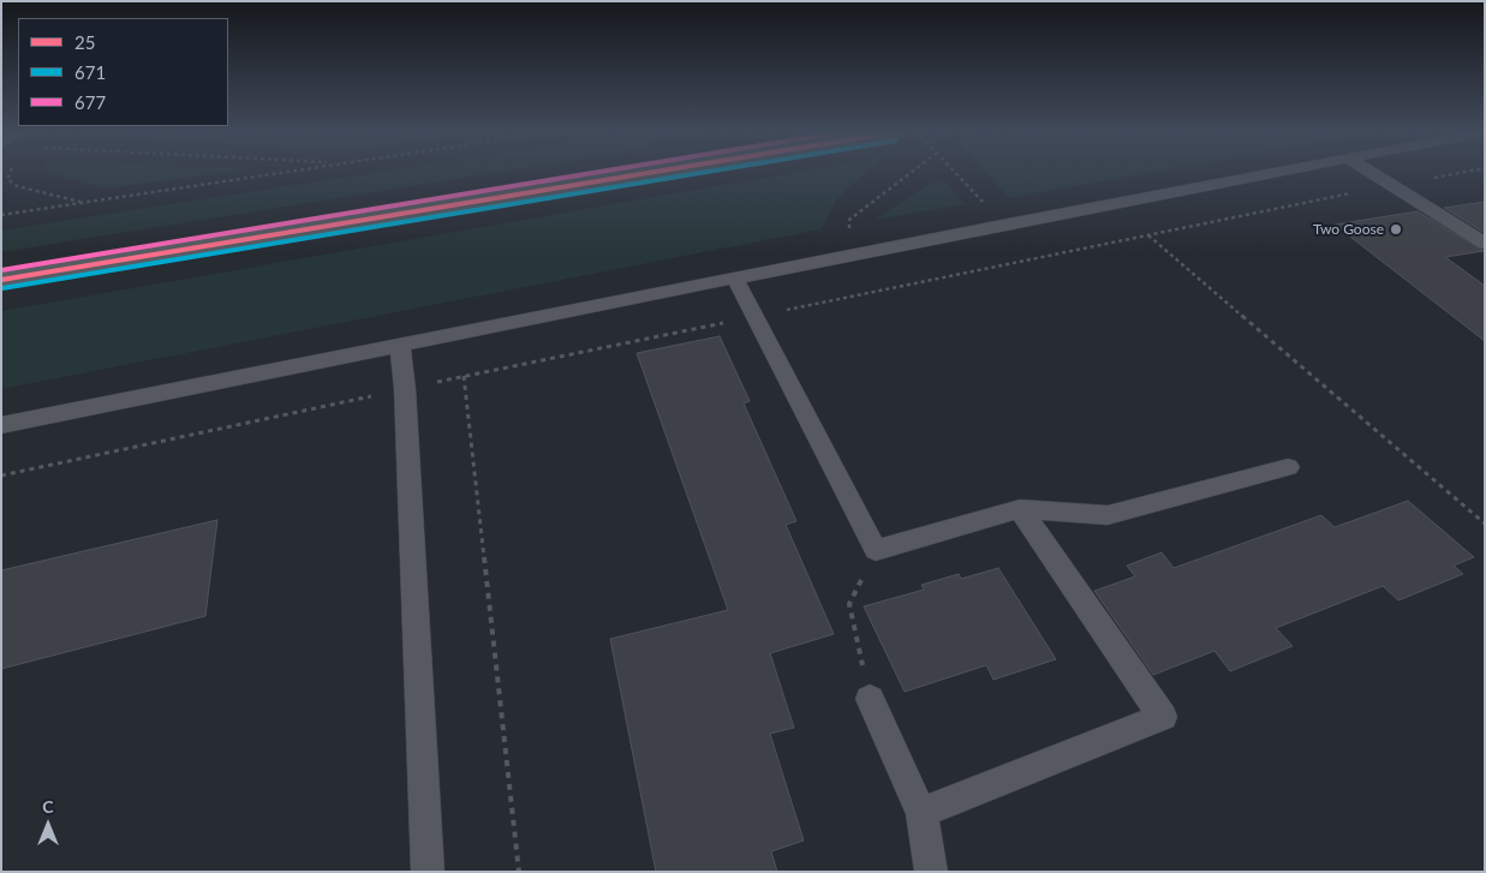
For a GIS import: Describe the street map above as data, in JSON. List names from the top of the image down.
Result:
{
  "places": ["Two Goose"],
  "lines": ["transit line 25", "transit line 671", "transit line 677"],
  "legend": ["25", "671", "677"],
  "north": "top"
}
